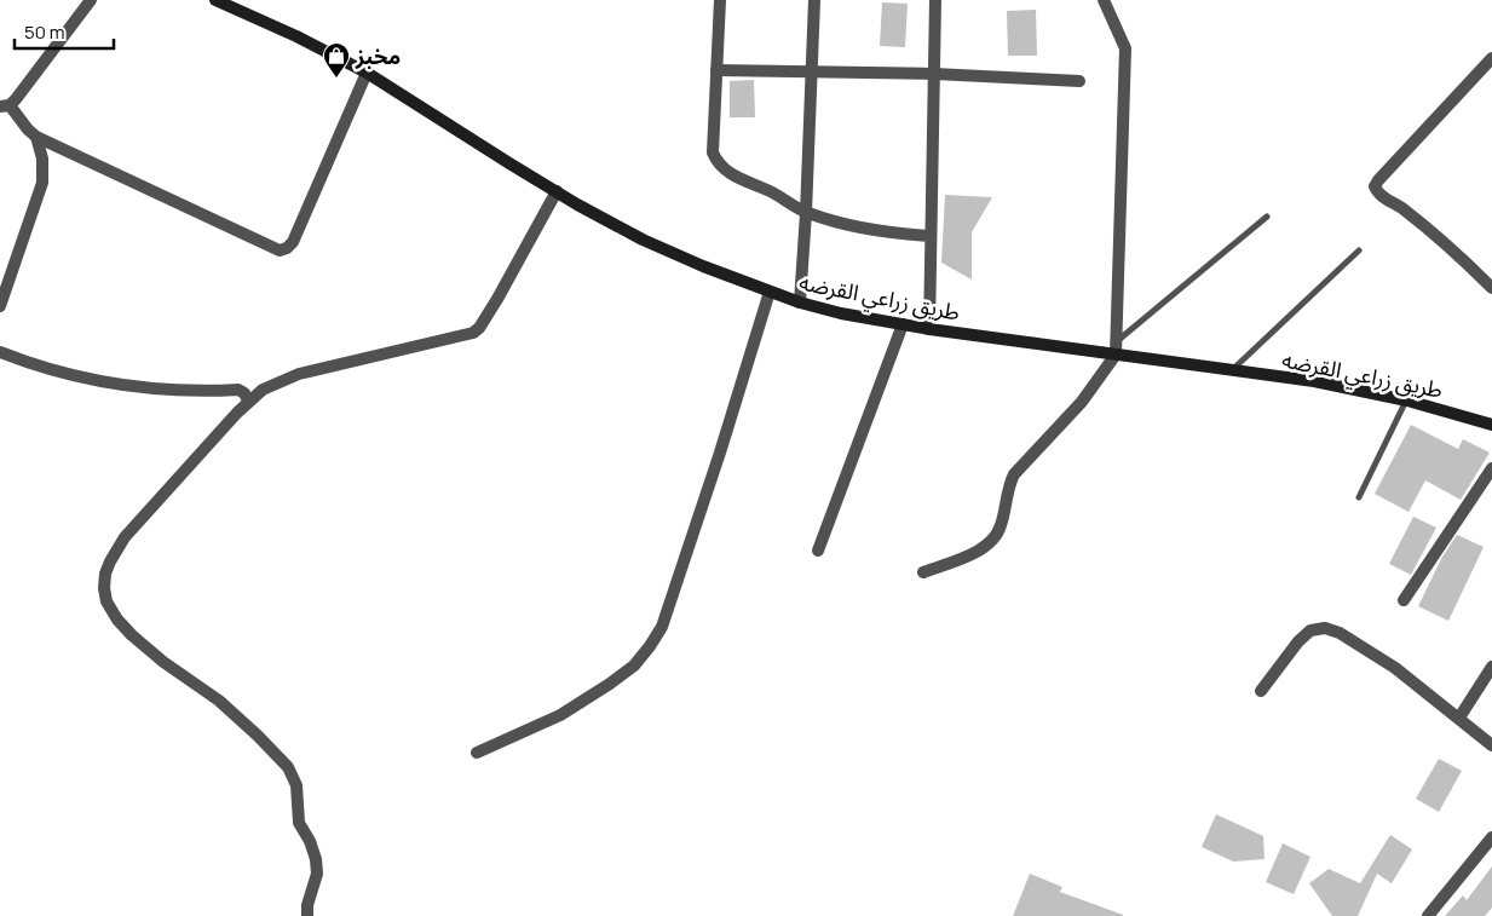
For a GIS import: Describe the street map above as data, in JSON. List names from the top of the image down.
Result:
{
  "streets": {
    "main road": ["طريق زراعي القرضه"]
  },
  "places": {
    "shop": ["مخبز"]
  },
  "scale_bar": "50 m"
}
